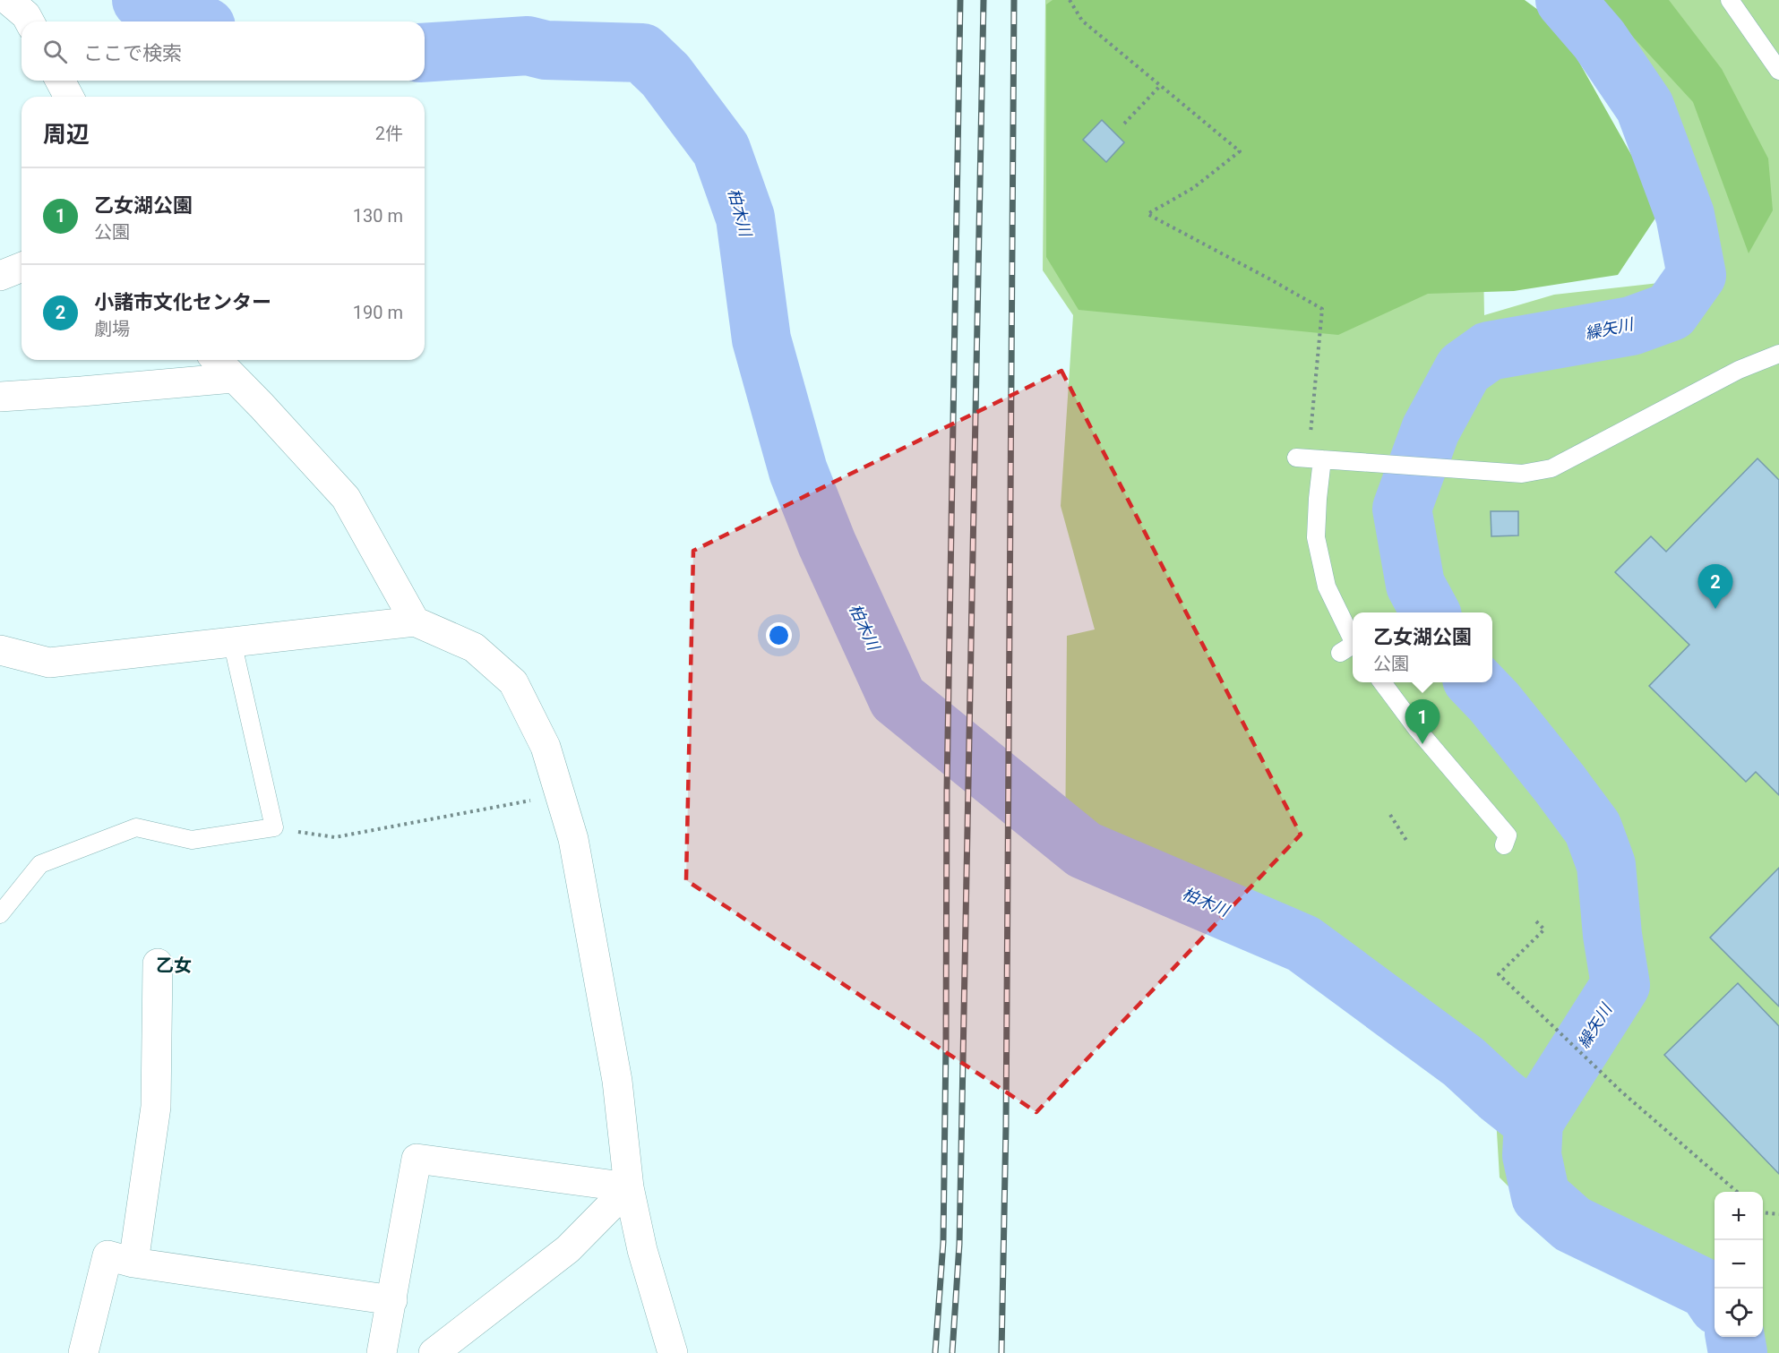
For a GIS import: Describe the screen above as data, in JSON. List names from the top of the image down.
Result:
{
  "districts": ["乙女"],
  "water": ["柏木川", "繰矢川"],
  "page": {
    "search": "ここで検索",
    "heading": ["周辺", "2件"],
    "list": [
      {
        "mark": "1",
        "name": "乙女湖公園",
        "note": "公園",
        "value": "130 m"
      },
      {
        "mark": "2",
        "name": "小諸市文化センター",
        "note": "劇場",
        "value": "190 m"
      }
    ],
    "pins": ["2", "1"],
    "popup": ["乙女湖公園", "公園"],
    "map_buttons": ["+", "−"]
  }
}
